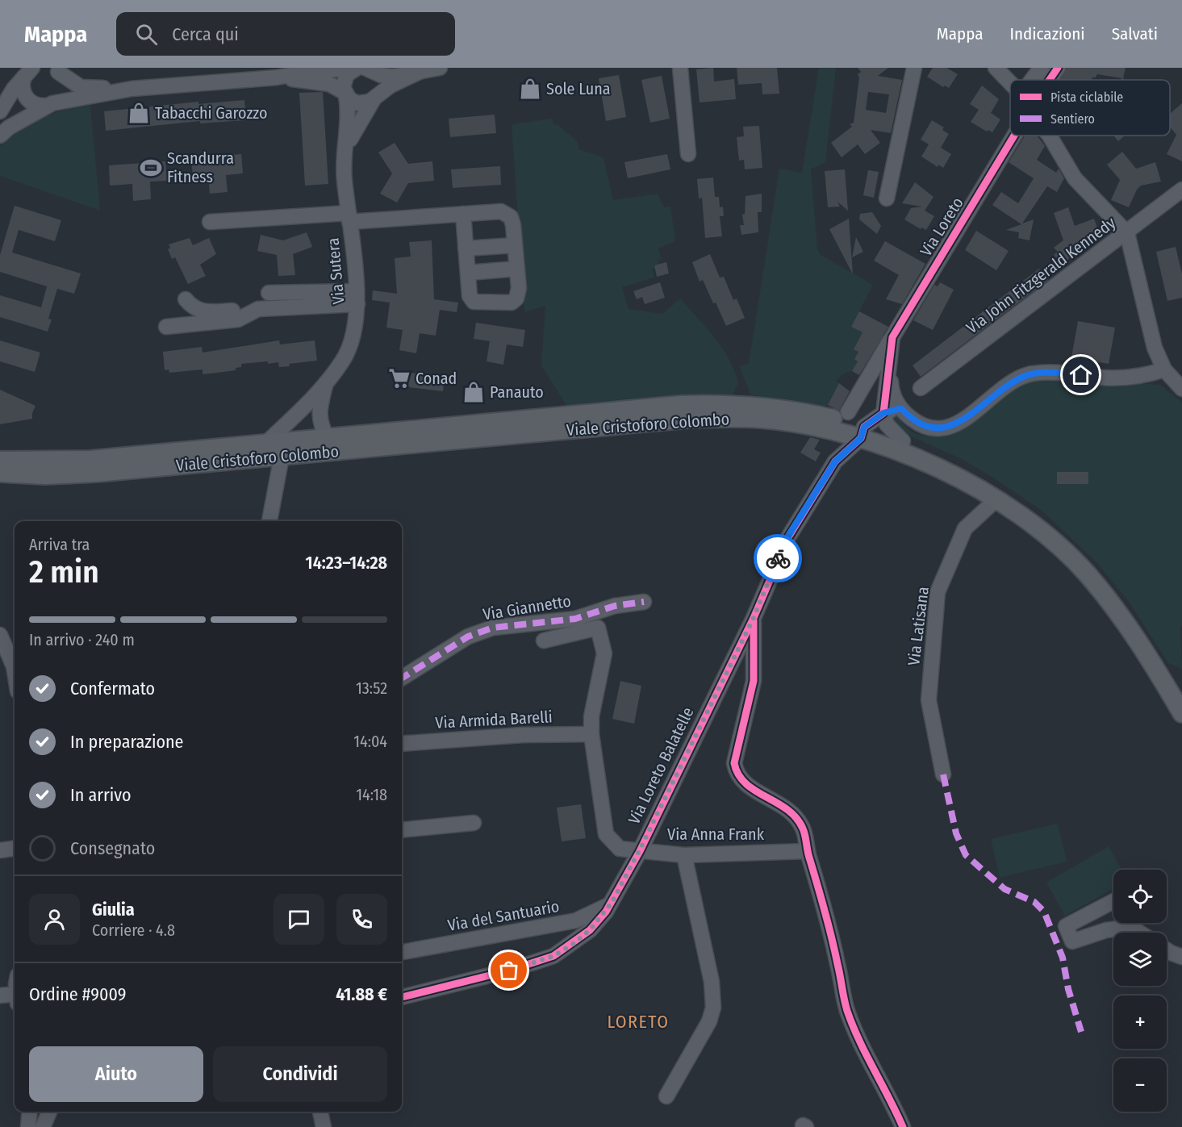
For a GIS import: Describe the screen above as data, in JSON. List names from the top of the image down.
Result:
{
  "streets": {
    "main road": ["Viale Cristoforo Colombo"],
    "street": [
      "Via Loreto",
      "Via Sutera",
      "Via John Fitzgerald Kennedy",
      "Via Giannetto",
      "Via Latisana",
      "Via Armida Barelli",
      "Via Loreto Balatelle",
      "Via Anna Frank",
      "Via del Santuario"
    ]
  },
  "crossings": [
    ["Via Loreto", "Via Loreto Balatelle"],
    ["Viale Cristoforo Colombo", "Via Latisana"],
    ["Viale Cristoforo Colombo", "Via Loreto Balatelle"],
    ["Via Giannetto", "Via Anna Frank"],
    ["Via Armida Barelli", "Via Anna Frank"],
    ["Via Loreto Balatelle", "Via Anna Frank"],
    ["Via Loreto Balatelle", "Via del Santuario"]
  ],
  "districts": ["LORETO"],
  "places": {
    "shop": ["Sole Luna", "Tabacchi Garozzo", "Panauto"],
    "sports": ["Scandurra Fitness"],
    "supermarket": ["Conad"]
  },
  "legend": ["Pista ciclabile", "Sentiero"],
  "page": {
    "header": "Mappa",
    "search": "Cerca qui",
    "nav": ["Mappa", "Indicazioni", "Salvati"],
    "heading": ["2 min", "Arriva tra", "14:23–14:28"],
    "panel": [
      "Giulia",
      "Corriere · 4.8",
      "Ordine #9009",
      "41.88 €"
    ],
    "bar": "In arrivo · 240 m",
    "list": [
      ["Confermato", "13:52"],
      ["In preparazione", "14:04"],
      ["In arrivo", "14:18"],
      "Consegnato"
    ],
    "map_buttons": ["+", "−"],
    "buttons": ["Aiuto", "Condividi"]
  }
}
